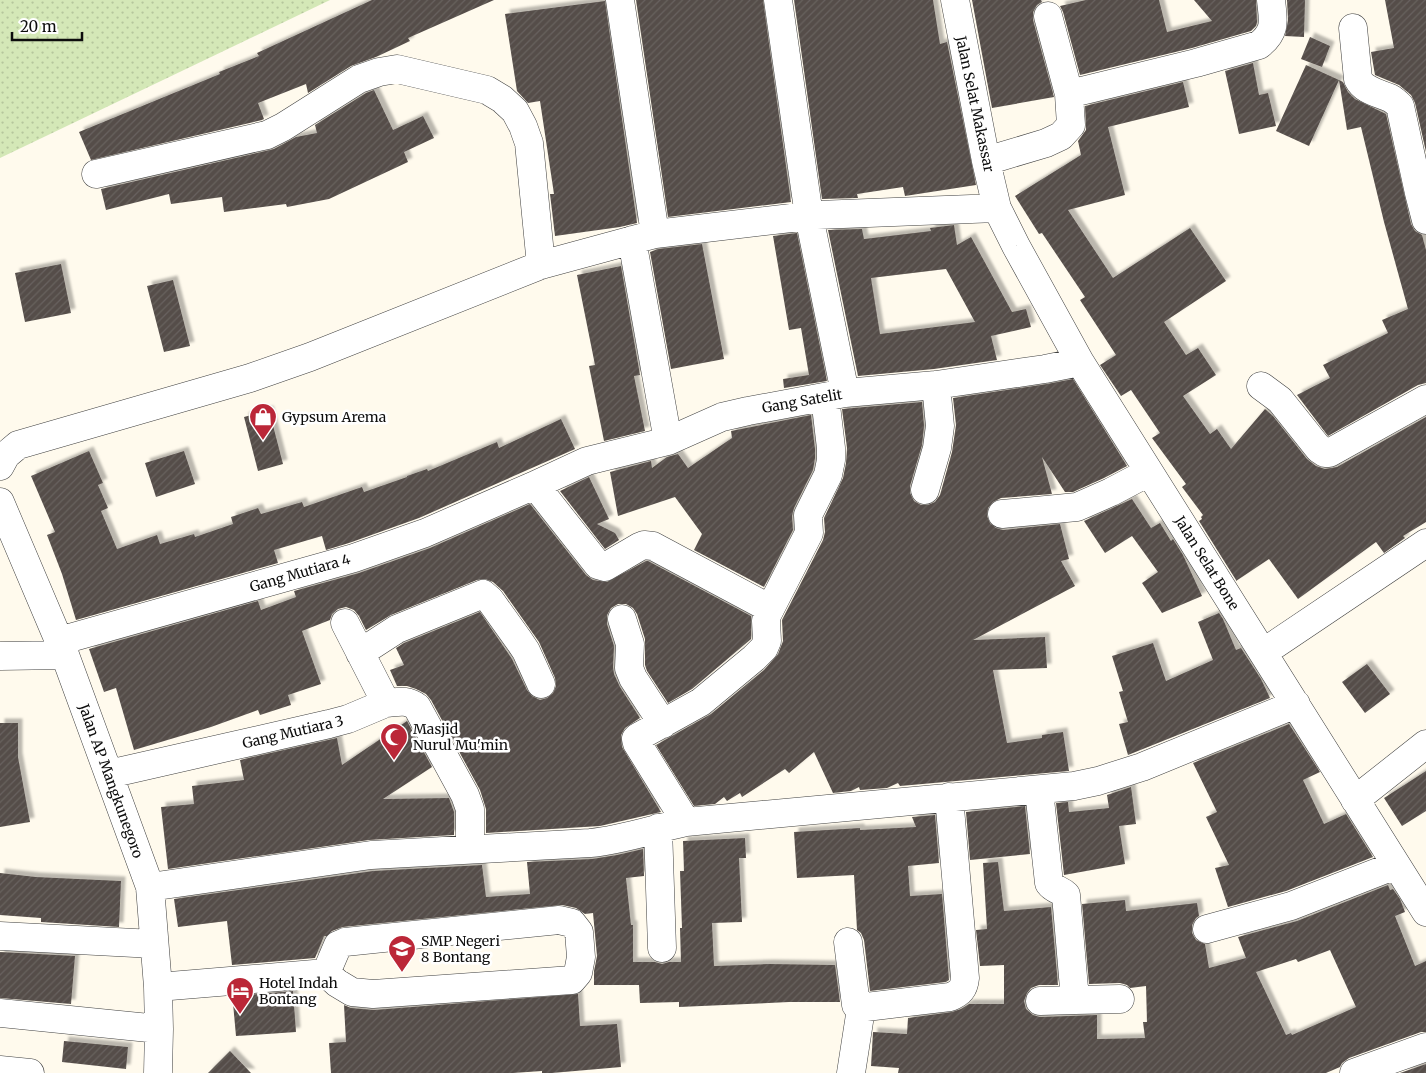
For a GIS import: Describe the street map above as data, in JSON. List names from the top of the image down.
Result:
{
  "streets": {
    "street": [
      "Jalan Selat Makassar",
      "Gang Satelit",
      "Jalan Selat Bone",
      "Gang Mutiara 4",
      "Gang Mutiara 3",
      "Jalan AP Mangkunegoro"
    ]
  },
  "crossings": [
    ["Jalan Selat Makassar", "Jalan Selat Bone"],
    ["Gang Satelit", "Jalan Selat Bone"],
    ["Gang Satelit", "Gang Mutiara 4"],
    ["Gang Mutiara 4", "Jalan AP Mangkunegoro"],
    ["Gang Mutiara 3", "Jalan AP Mangkunegoro"]
  ],
  "places": {
    "shop": ["Gypsum Arema"],
    "mosque": ["Masjid Nurul Mu'min"],
    "school or university": ["SMP Negeri 8 Bontang"],
    "hotel": ["Hotel Indah Bontang"]
  },
  "scale_bar": "20 m"
}
